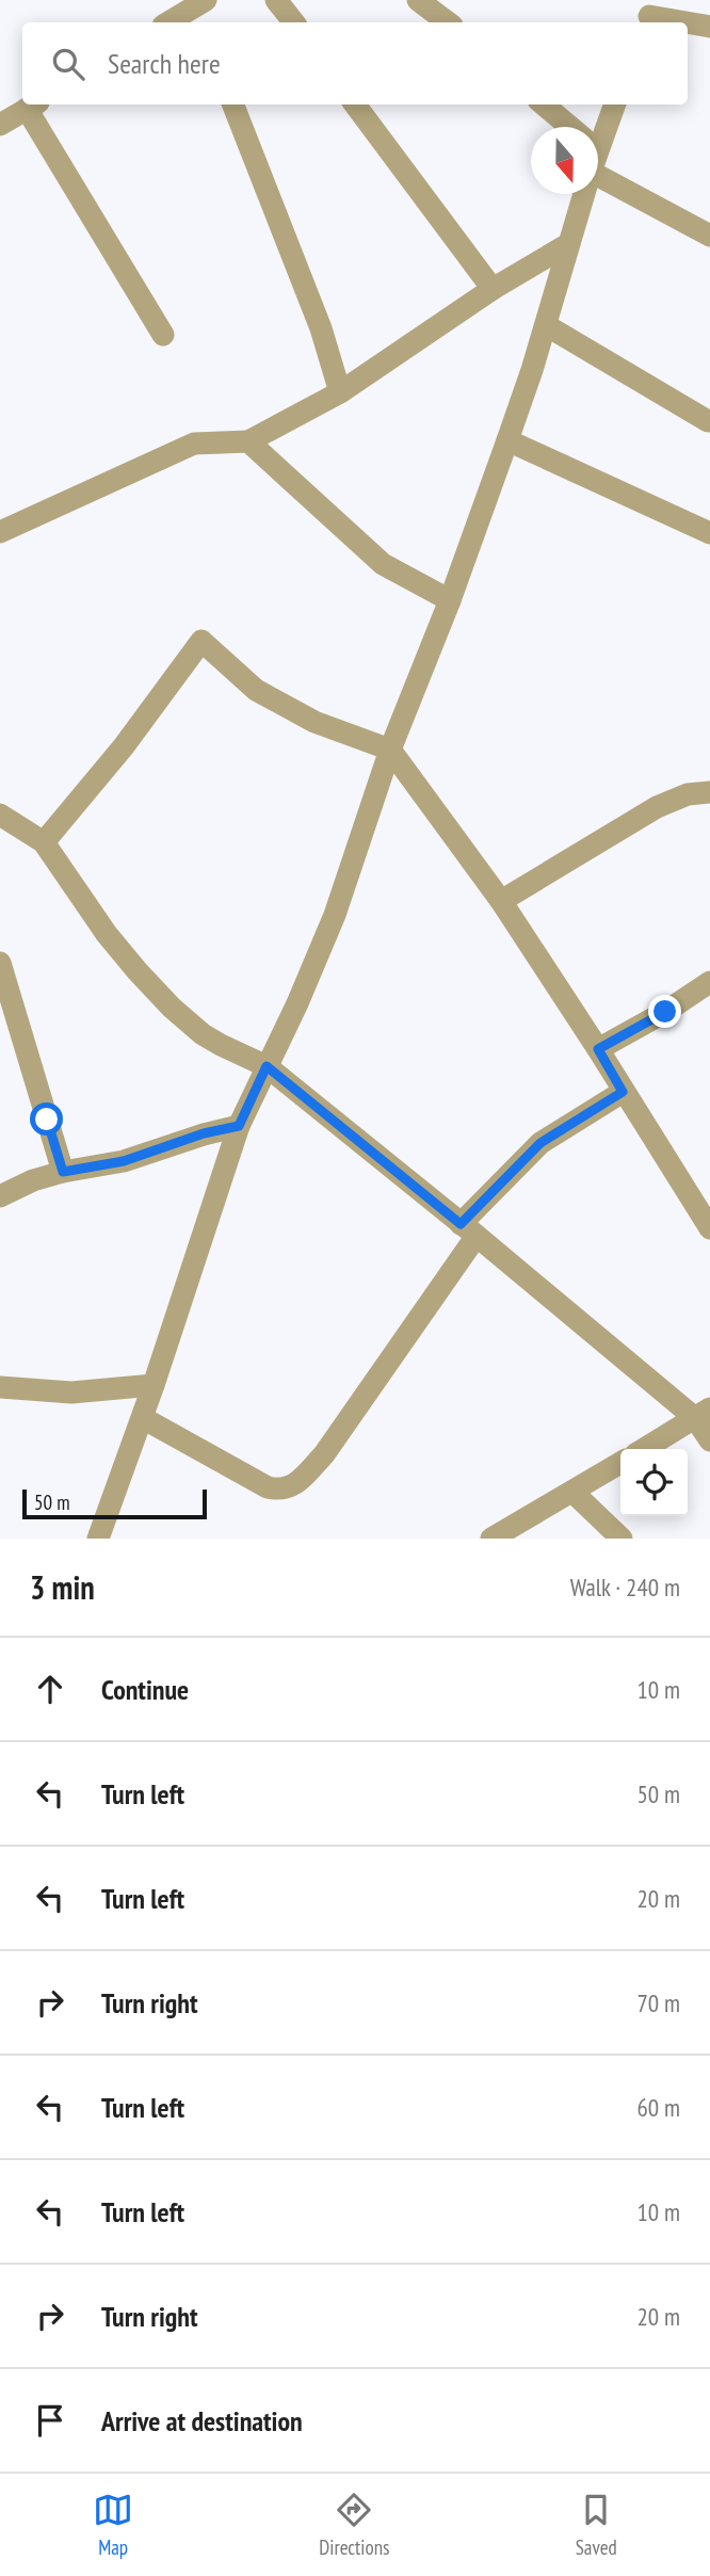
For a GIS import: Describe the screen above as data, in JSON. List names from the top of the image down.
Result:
{
  "scale_bar": "50 m",
  "north": "bottom",
  "page": {
    "search": "Search here",
    "scale": "50 m",
    "heading": ["3 min", "Walk · 240 m"],
    "list": [
      ["Continue", "10 m"],
      ["Turn left", "50 m"],
      ["Turn left", "20 m"],
      ["Turn right", "70 m"],
      ["Turn left", "60 m"],
      ["Turn left", "10 m"],
      ["Turn right", "20 m"],
      "Arrive at destination"
    ],
    "nav": ["Map", "Directions", "Saved"]
  }
}
